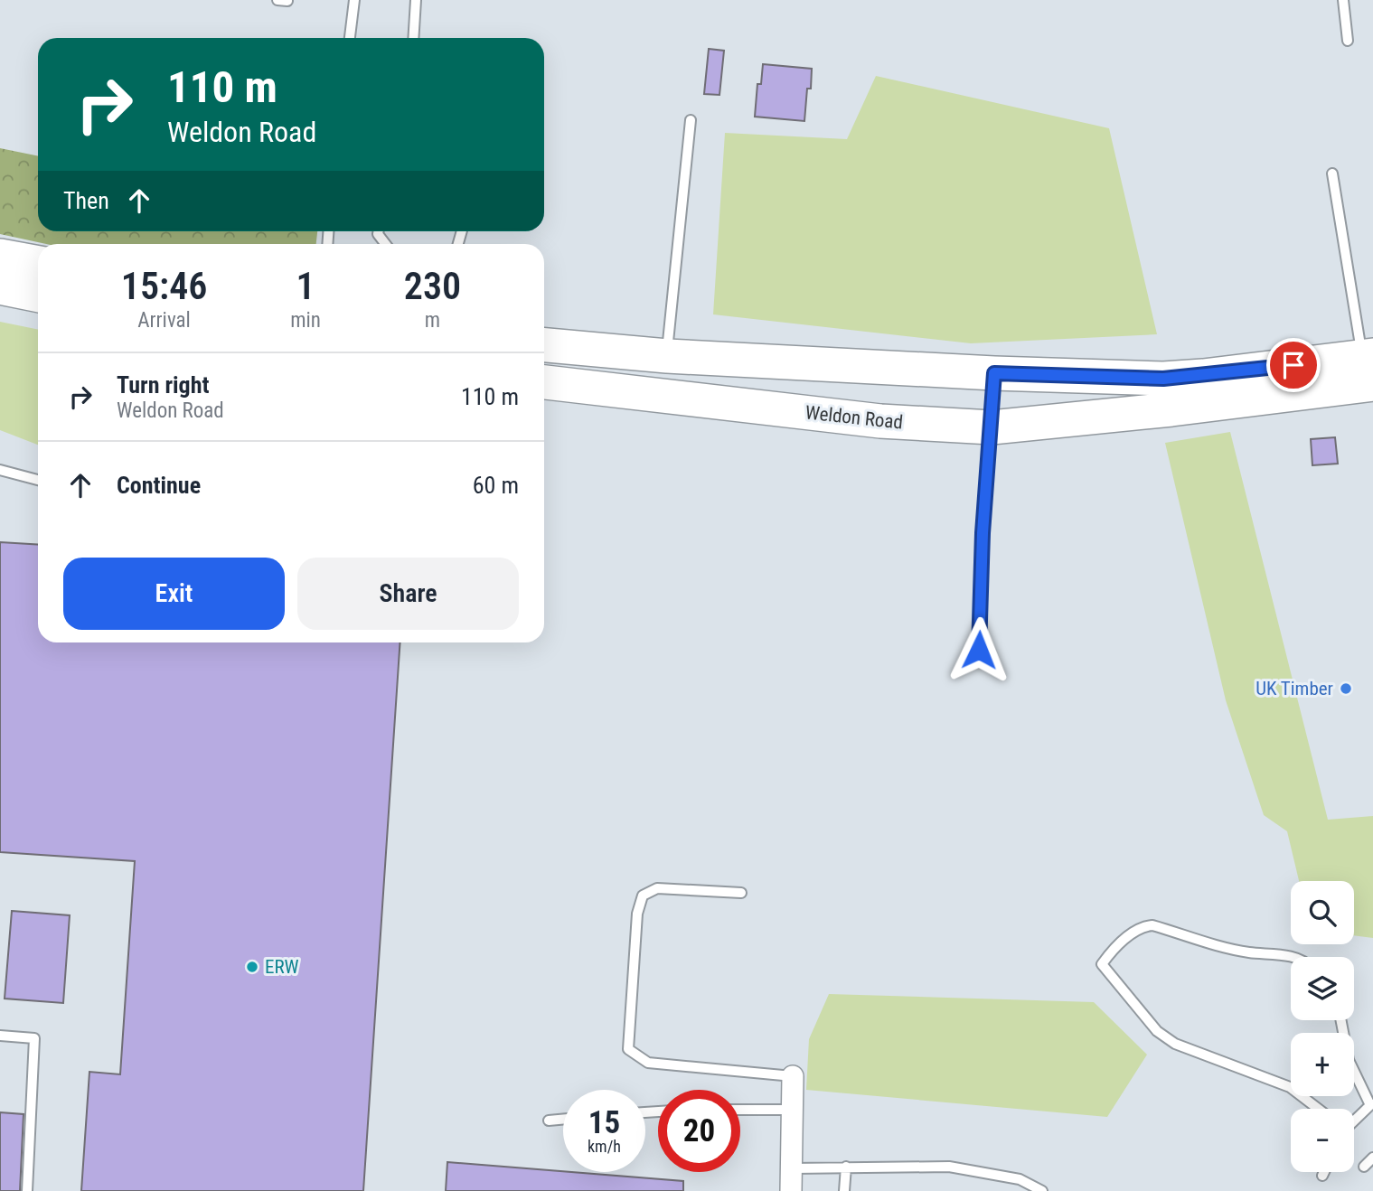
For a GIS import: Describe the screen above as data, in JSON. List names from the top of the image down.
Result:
{
  "streets": {
    "highway": ["Weldon Road"]
  },
  "places": ["UK Timber", "ERW"],
  "page": {
    "turn": ["110 m", "Weldon Road"],
    "then": "Then",
    "eta": [
      "15:46",
      "Arrival",
      "1",
      "min",
      "230",
      "m"
    ],
    "list": [
      {
        "name": "Turn right",
        "note": "Weldon Road",
        "value": "110 m"
      },
      {
        "name": "Continue",
        "value": "60 m"
      }
    ],
    "buttons": ["Exit", "Share"],
    "map_buttons": ["+", "−"],
    "speed": "15 km/h",
    "limit": "20"
  }
}
